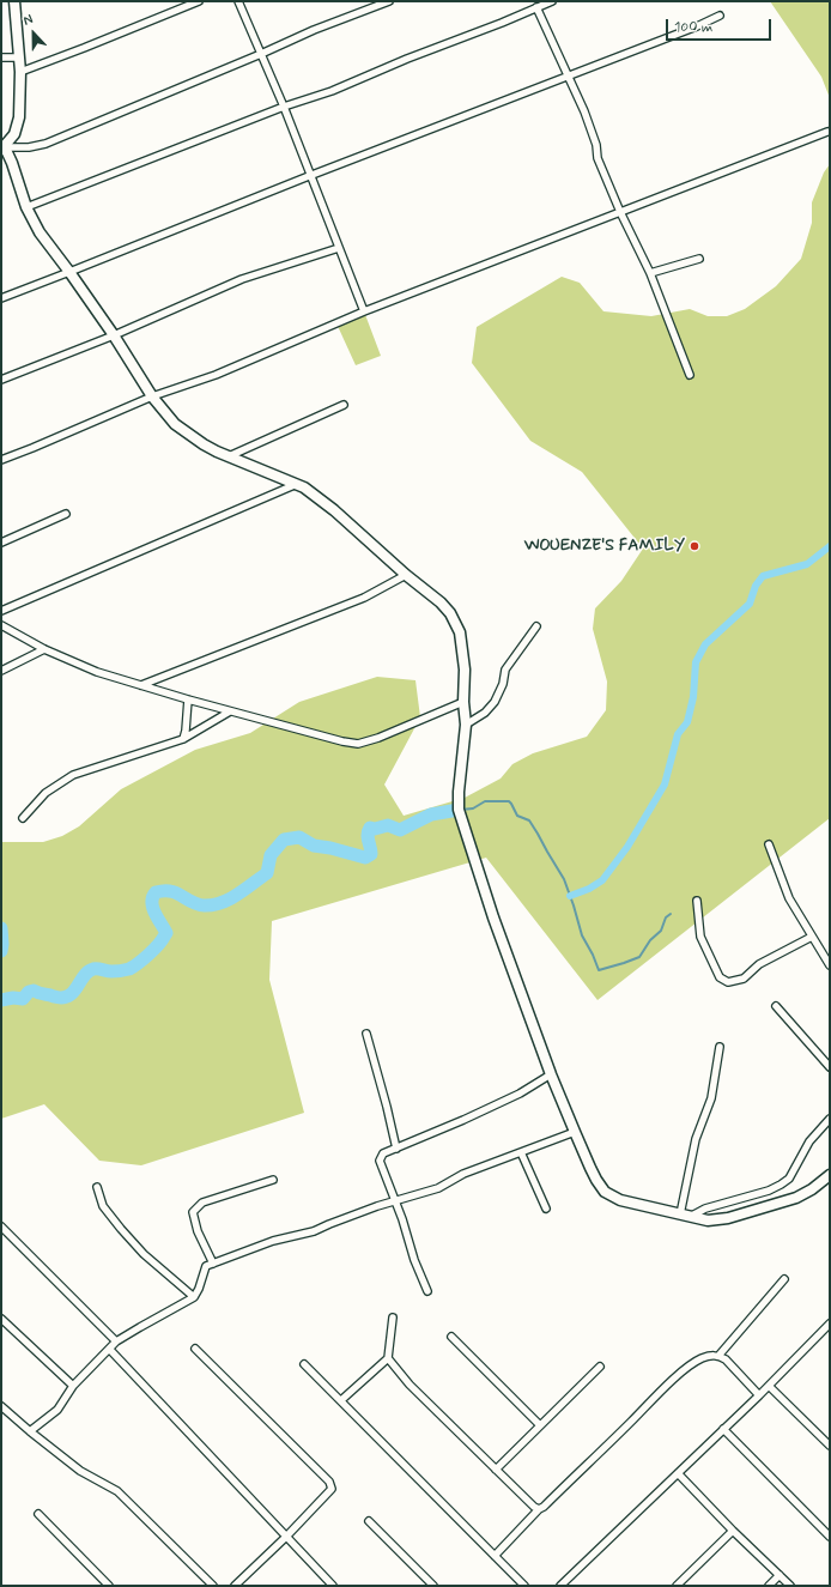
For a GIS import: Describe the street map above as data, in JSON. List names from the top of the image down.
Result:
{
  "places": ["WOUENZE'S FAMILY"],
  "scale_bar": "100 m",
  "north": "top"
}
